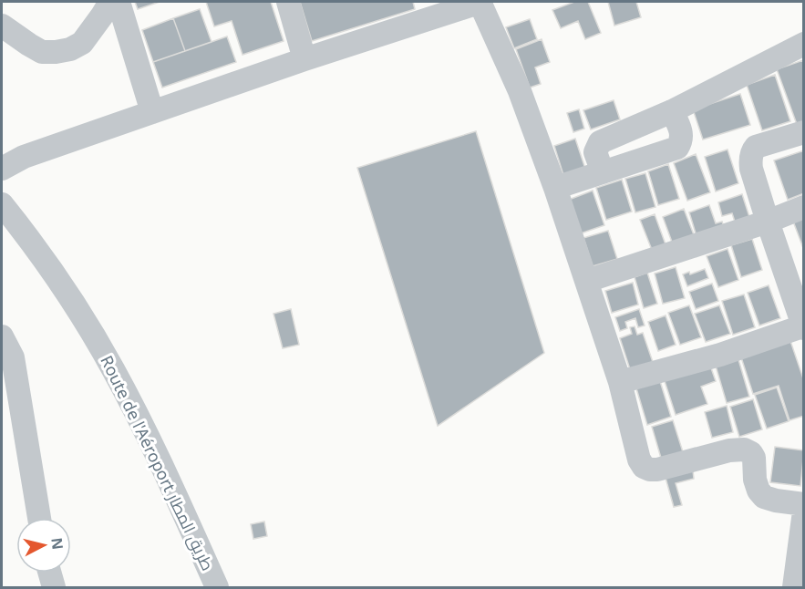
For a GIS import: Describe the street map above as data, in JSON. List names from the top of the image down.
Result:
{
  "streets": {
    "street": ["Route de l'Aéroport طريق المطار"]
  },
  "north": "right"
}
